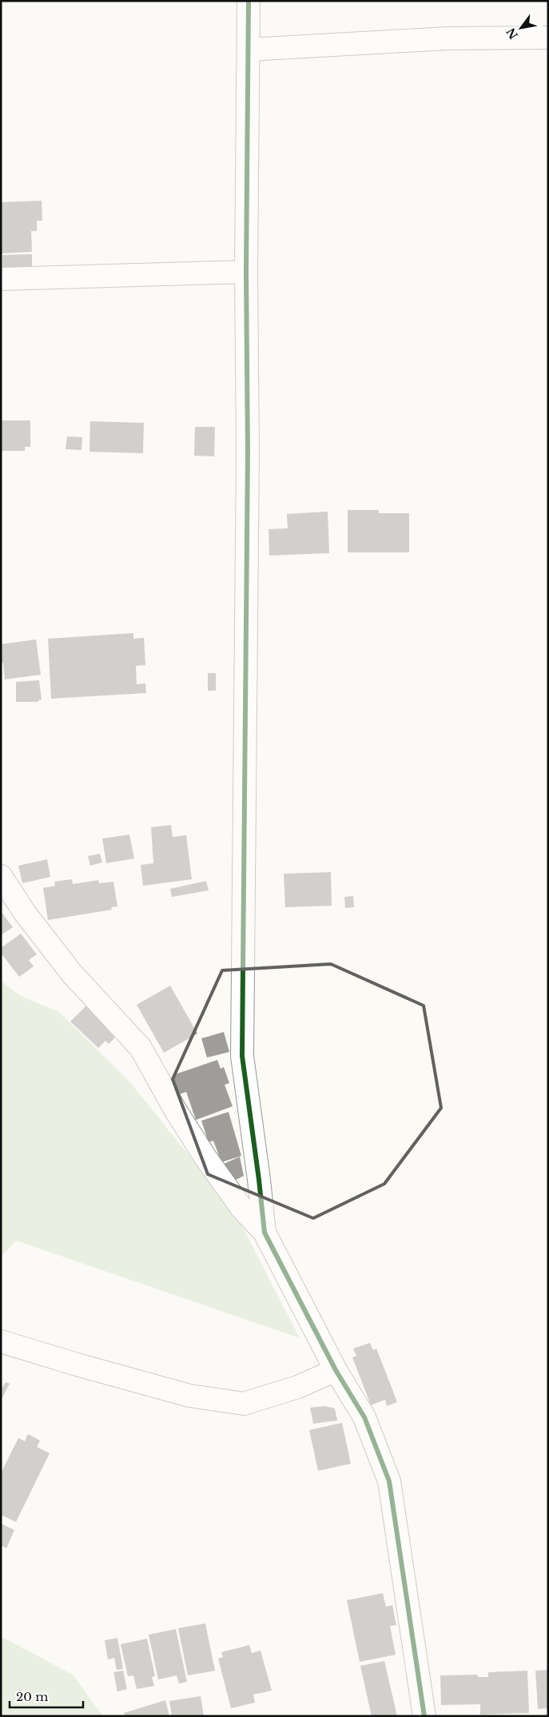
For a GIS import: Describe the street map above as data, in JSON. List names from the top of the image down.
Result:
{
  "scale_bar": "20 m",
  "north": "bottom left"
}
